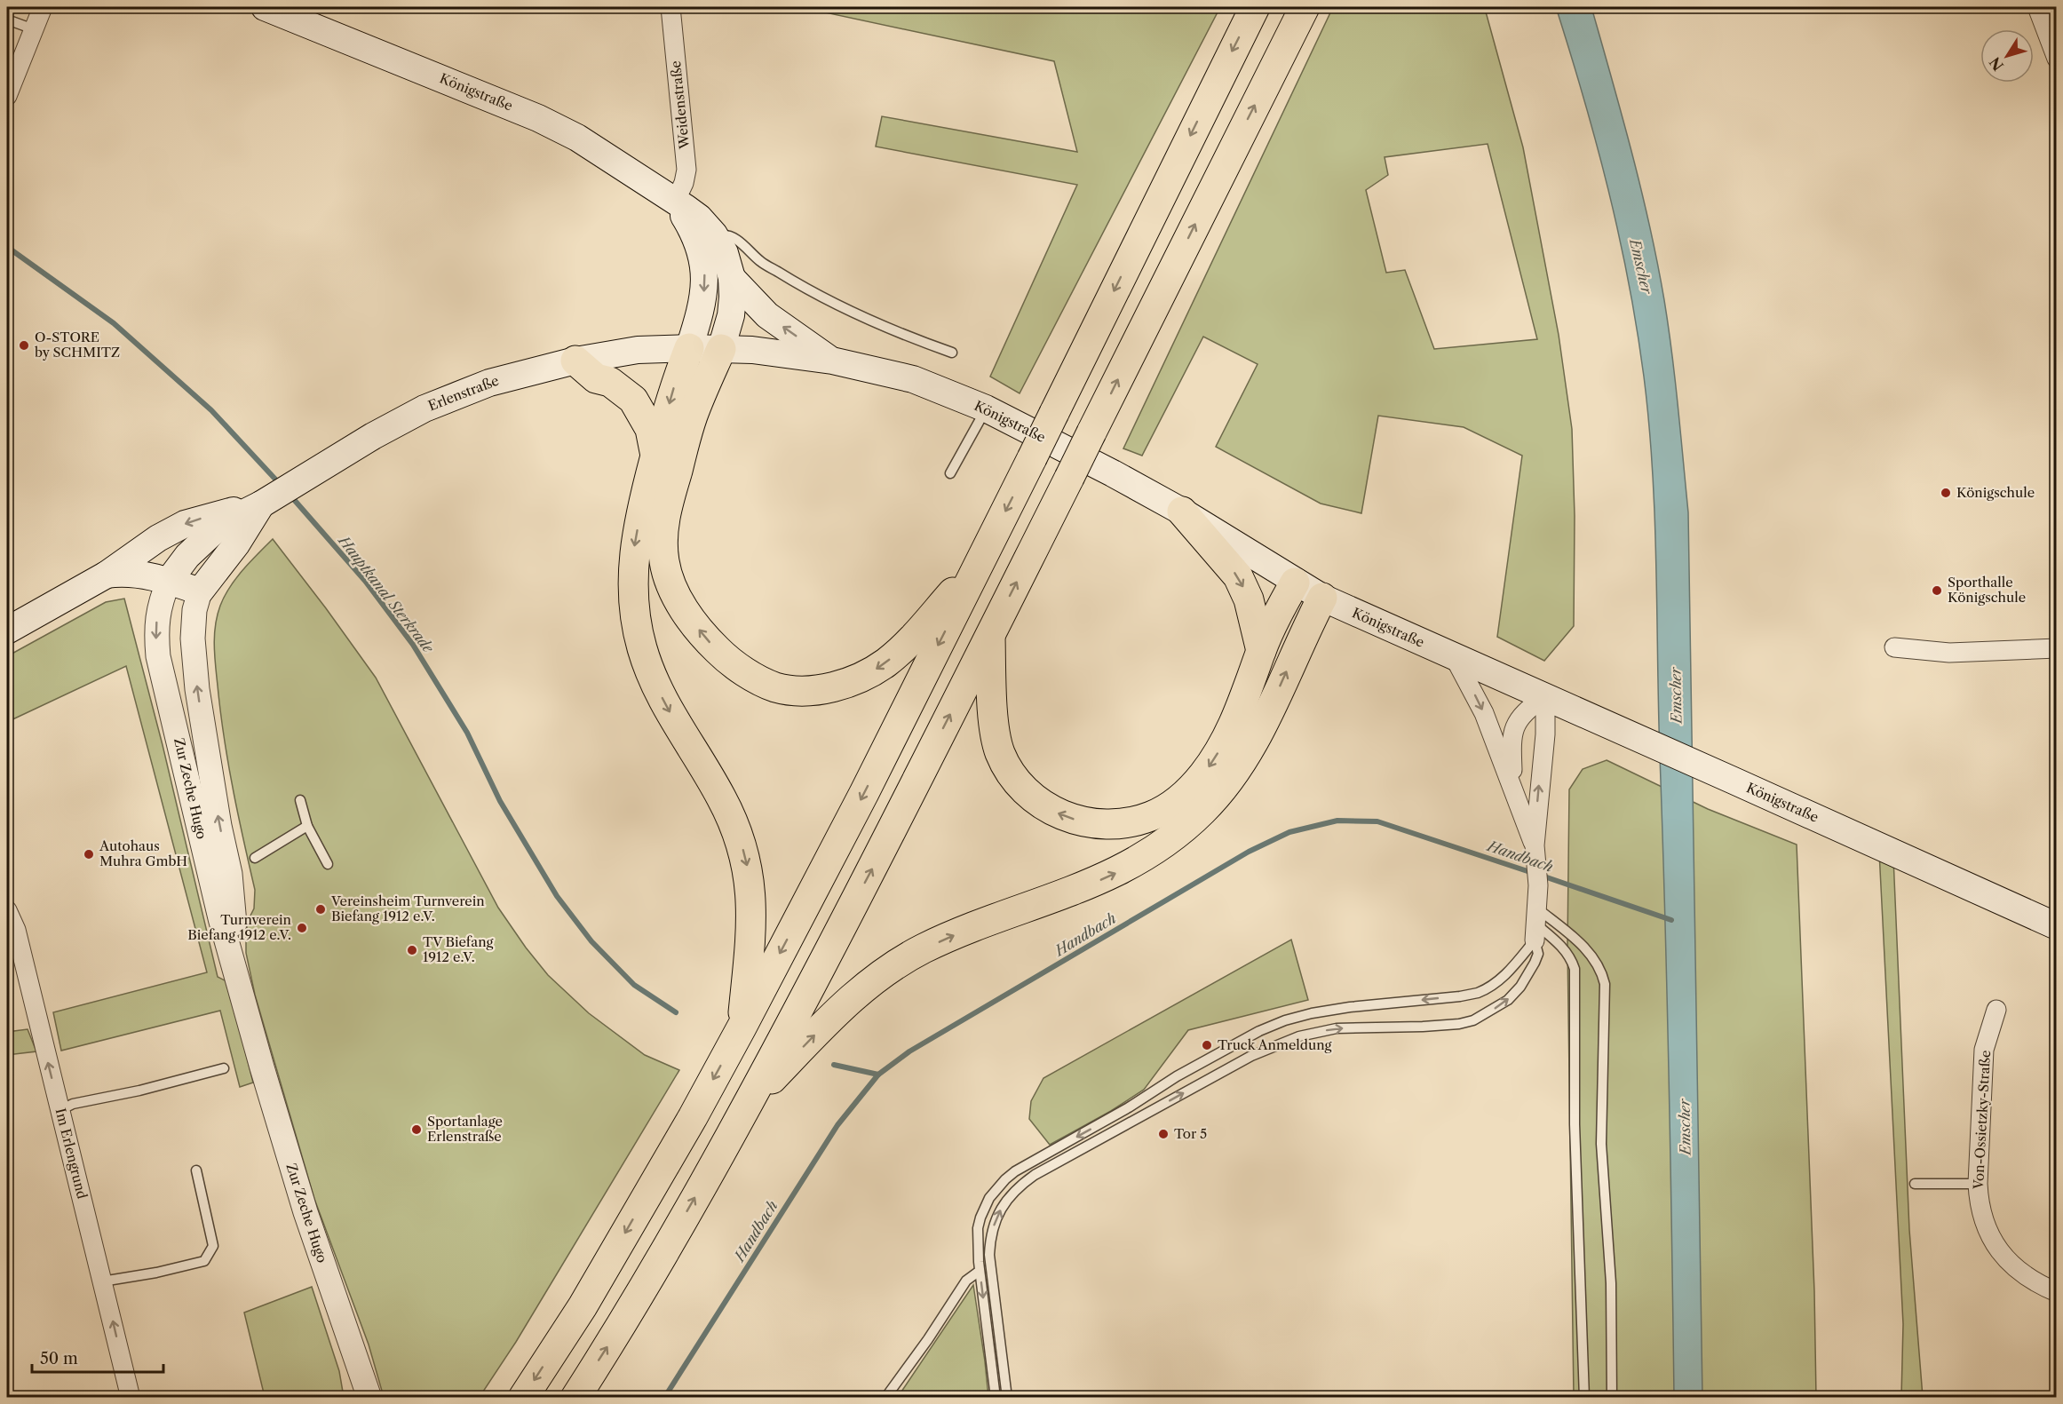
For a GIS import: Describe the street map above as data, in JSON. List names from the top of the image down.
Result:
{
  "streets": {
    "main road": ["Königstraße", "Erlenstraße"],
    "street": [
      "Weidenstraße",
      "Zur Zeche Hugo",
      "Von-Ossietzky-Straße",
      "Im Erlengrund"
    ]
  },
  "crossings": [
    ["Königstraße", "Weidenstraße"],
    ["Königstraße", "Erlenstraße"],
    ["Erlenstraße", "Zur Zeche Hugo"]
  ],
  "one_way": ["Im Erlengrund"],
  "water": ["Emscher", "Hauptkanal Sterkrade", "Handbach"],
  "places": [
    "O-STORE by SCHMITZ",
    "Königschule",
    "Sporthalle Königschule",
    "Autohaus Muhra GmbH",
    "Vereinsheim Turnverein Biefang 1912 e.V.",
    "Turnverein Biefang 1912 e.V.",
    "TV Biefang 1912 e.V.",
    "Truck Anmeldung",
    "Sportanlage Erlenstraße",
    "Tor 5"
  ],
  "scale_bar": "50 m",
  "north": "bottom left"
}
